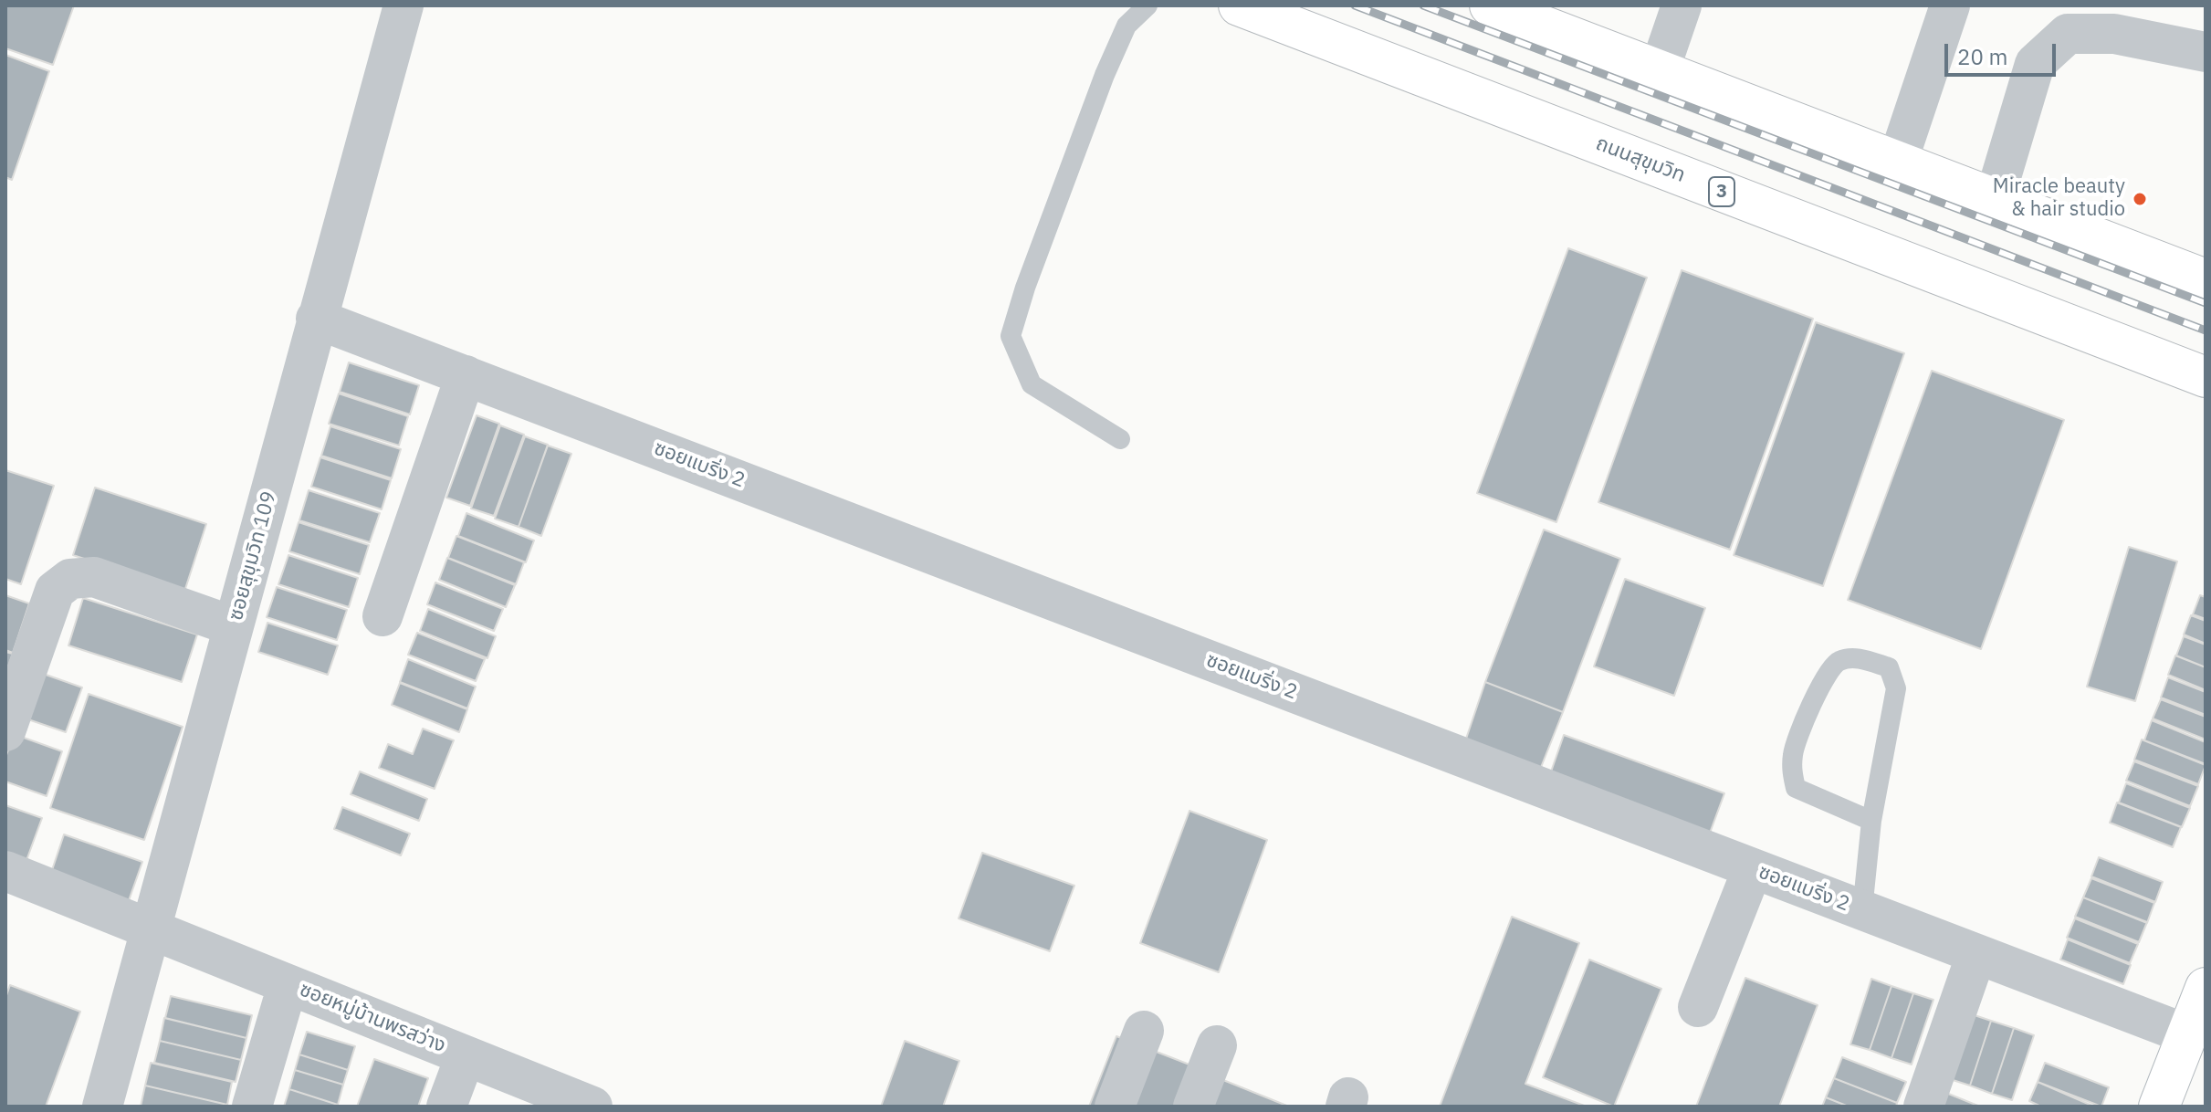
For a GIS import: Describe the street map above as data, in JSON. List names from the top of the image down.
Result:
{
  "streets": {
    "main road": ["ถนนสุขุมวิท", "3"],
    "street": ["ซอยแบริ่ง 2", "ซอยสุขุมวิท 109", "ซอยหมู่บ้านพรสว่าง"]
  },
  "crossings": [
    ["ซอยแบริ่ง 2", "ซอยสุขุมวิท 109"],
    ["ซอยสุขุมวิท 109", "ซอยหมู่บ้านพรสว่าง"]
  ],
  "places": ["Miracle beauty & hair studio"],
  "scale_bar": "20 m"
}
